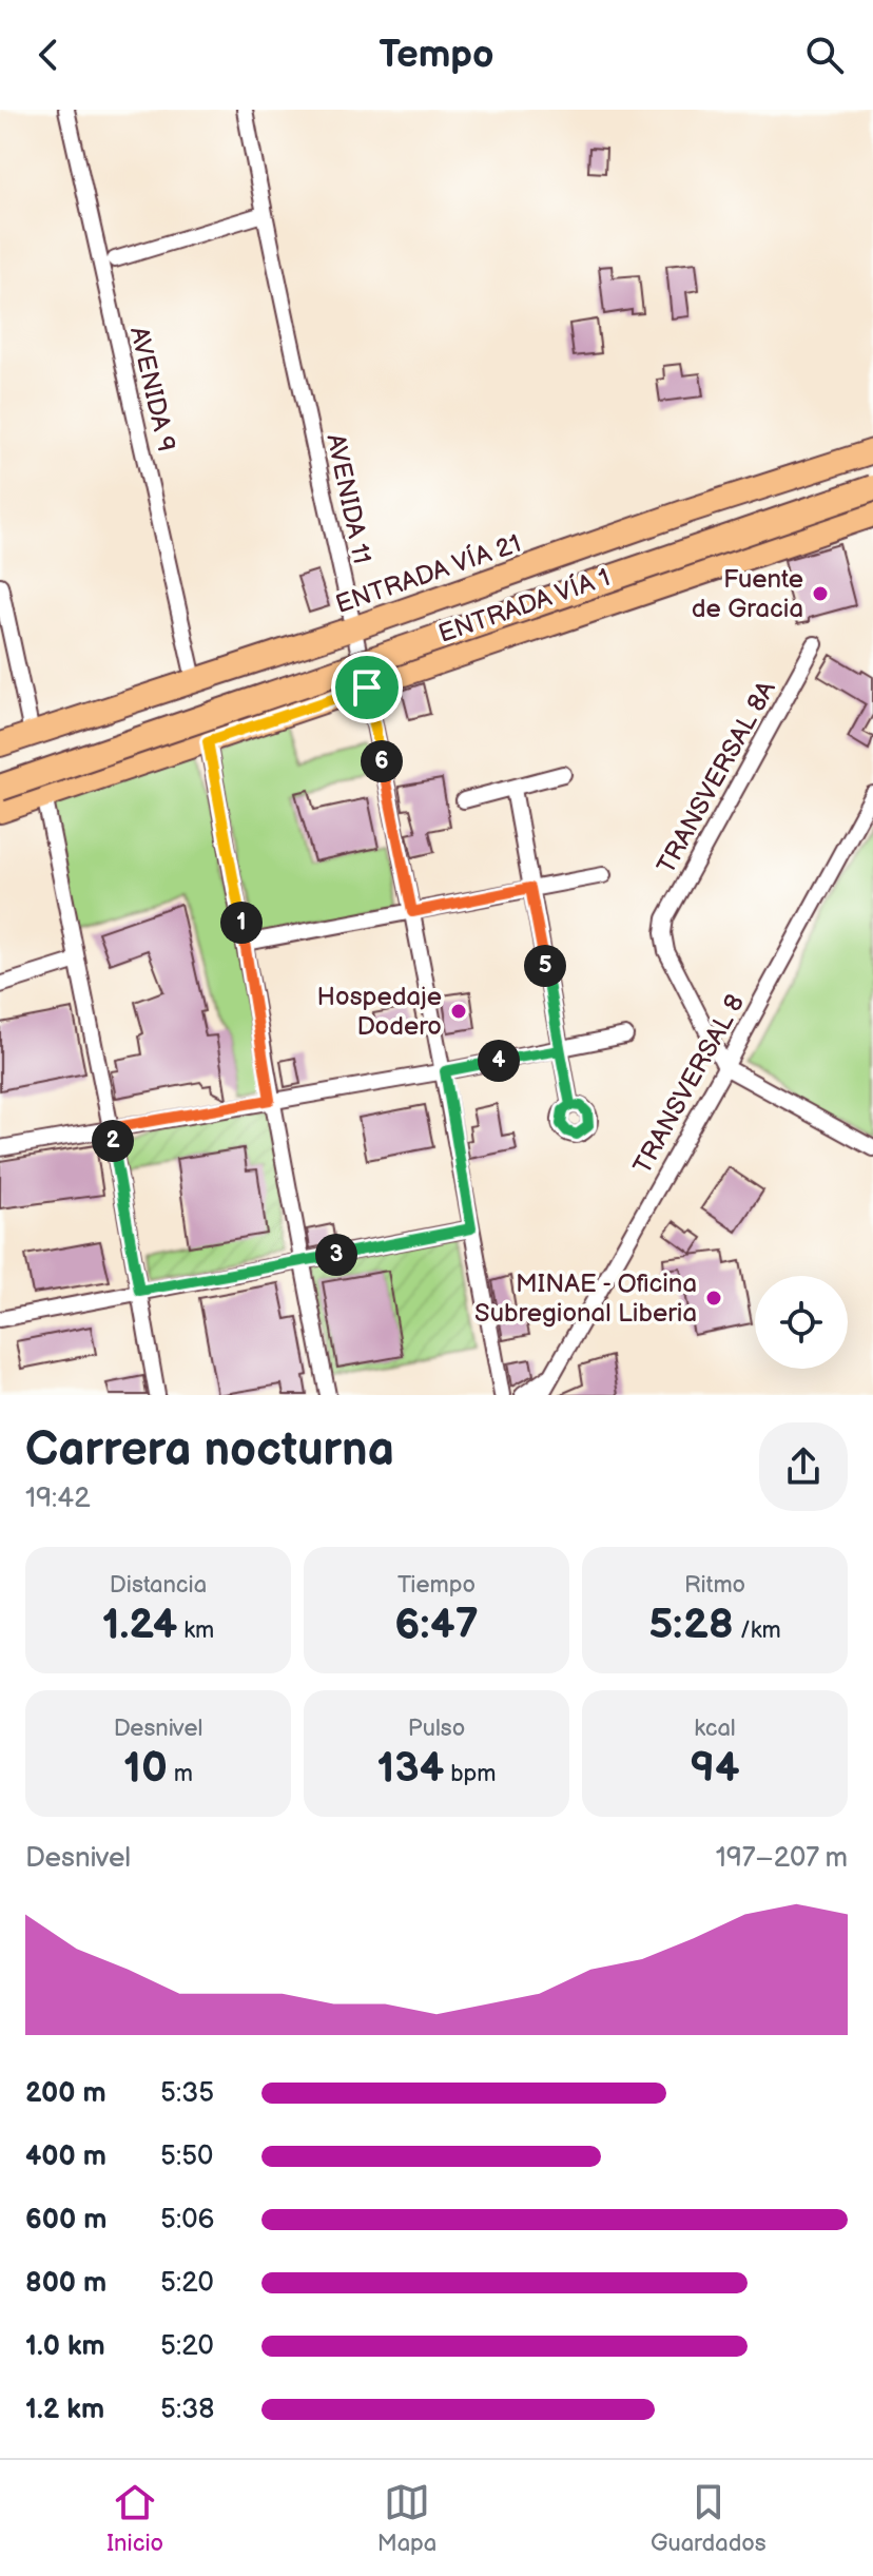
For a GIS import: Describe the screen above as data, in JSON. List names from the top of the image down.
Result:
{
  "streets": {
    "main road": ["ENTRADA VÍA 21", "ENTRADA VÍA 1"],
    "street": [
      "AVENIDA 9",
      "AVENIDA 11",
      "TRANSVERSAL 8A",
      "TRANSVERSAL 8"
    ]
  },
  "crossings": [
    ["AVENIDA 9", "ENTRADA VÍA 21"],
    ["AVENIDA 11", "ENTRADA VÍA 21"],
    ["AVENIDA 11", "ENTRADA VÍA 1"],
    ["TRANSVERSAL 8A", "TRANSVERSAL 8"]
  ],
  "places": ["Fuente de Gracia", "Hospedaje Dodero", "MINAE - Oficina Subregional Liberia"],
  "page": {
    "header": "Tempo",
    "pins": [
      "6",
      "1",
      "5",
      "4",
      "2",
      "3"
    ],
    "heading": ["Carrera nocturna", "19:42"],
    "stats": [
      ["Distancia", "1.24 km"],
      ["Tiempo", "6:47"],
      ["Ritmo", "5:28 /km"],
      ["Desnivel", "10 m"],
      ["Pulso", "134 bpm"],
      ["kcal", "94"]
    ],
    "chart": ["Desnivel", "197–207 m"],
    "list": [
      {
        "name": "200 m",
        "note": "5:35"
      },
      {
        "name": "400 m",
        "note": "5:50"
      },
      {
        "name": "600 m",
        "note": "5:06"
      },
      {
        "name": "800 m",
        "note": "5:20"
      },
      {
        "name": "1.0 km",
        "note": "5:20"
      },
      {
        "name": "1.2 km",
        "note": "5:38"
      }
    ],
    "tabs": ["Inicio", "Mapa", "Guardados"]
  }
}
